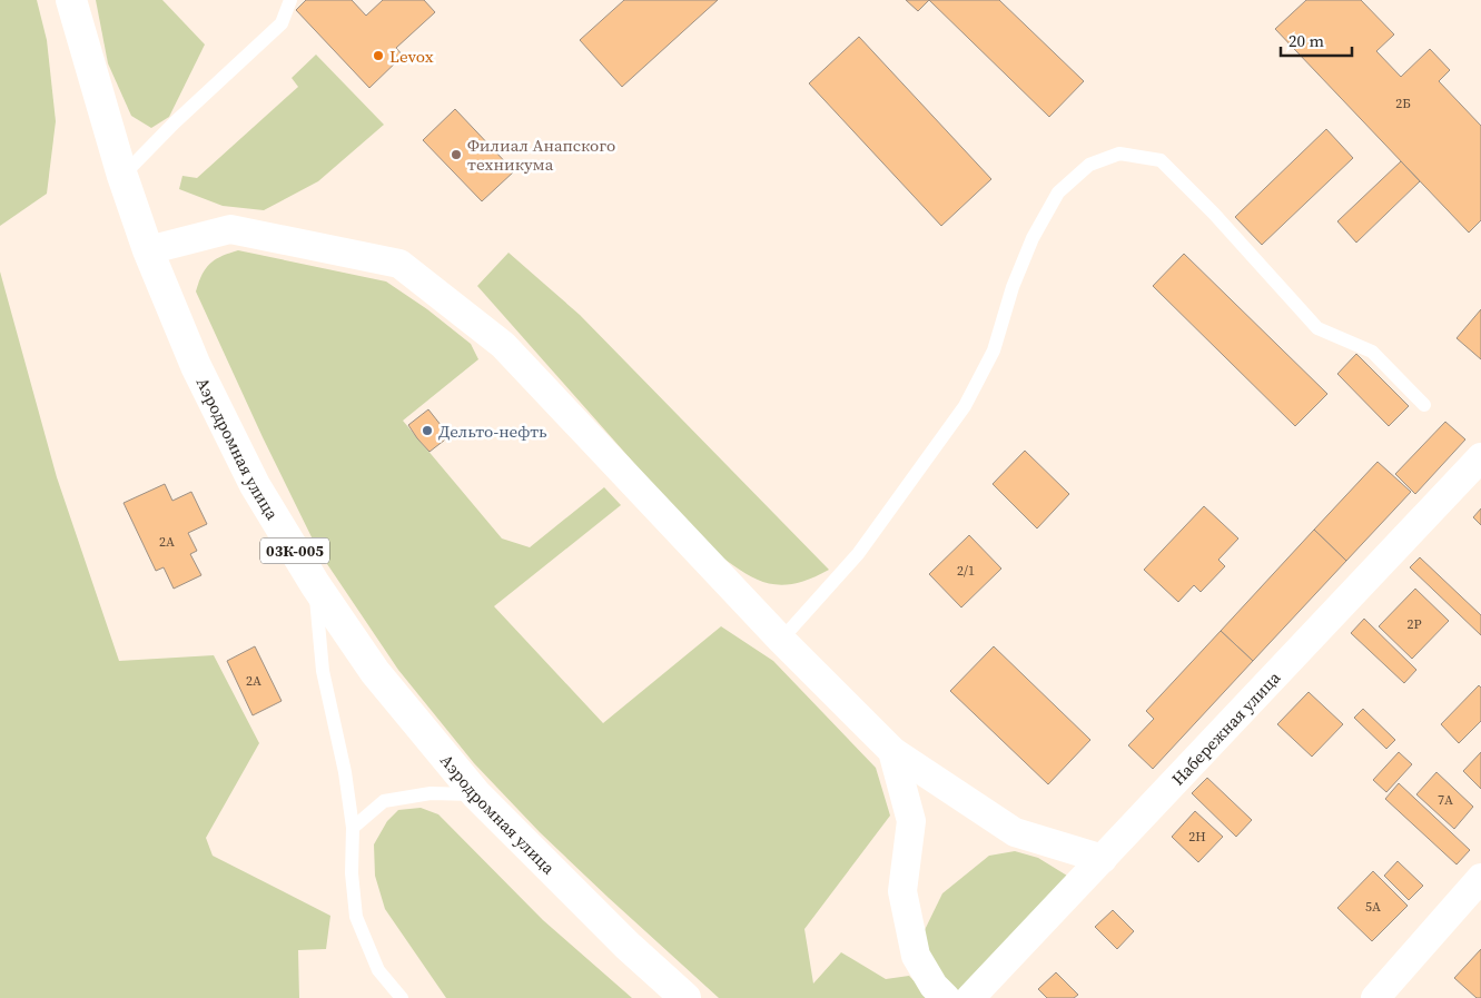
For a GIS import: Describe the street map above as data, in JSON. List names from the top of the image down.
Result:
{
  "streets": {
    "main road": ["Аэродромная улица", "03К-005"],
    "street": ["Набережная улица"]
  },
  "places": ["Levox", "Филиал Анапского техникума", "Дельто-нефть"],
  "house_numbers": [
    "2Б",
    "2А",
    "2/1",
    "2Р",
    "2А",
    "7А",
    "2Н",
    "5А"
  ],
  "scale_bar": "20 m"
}
